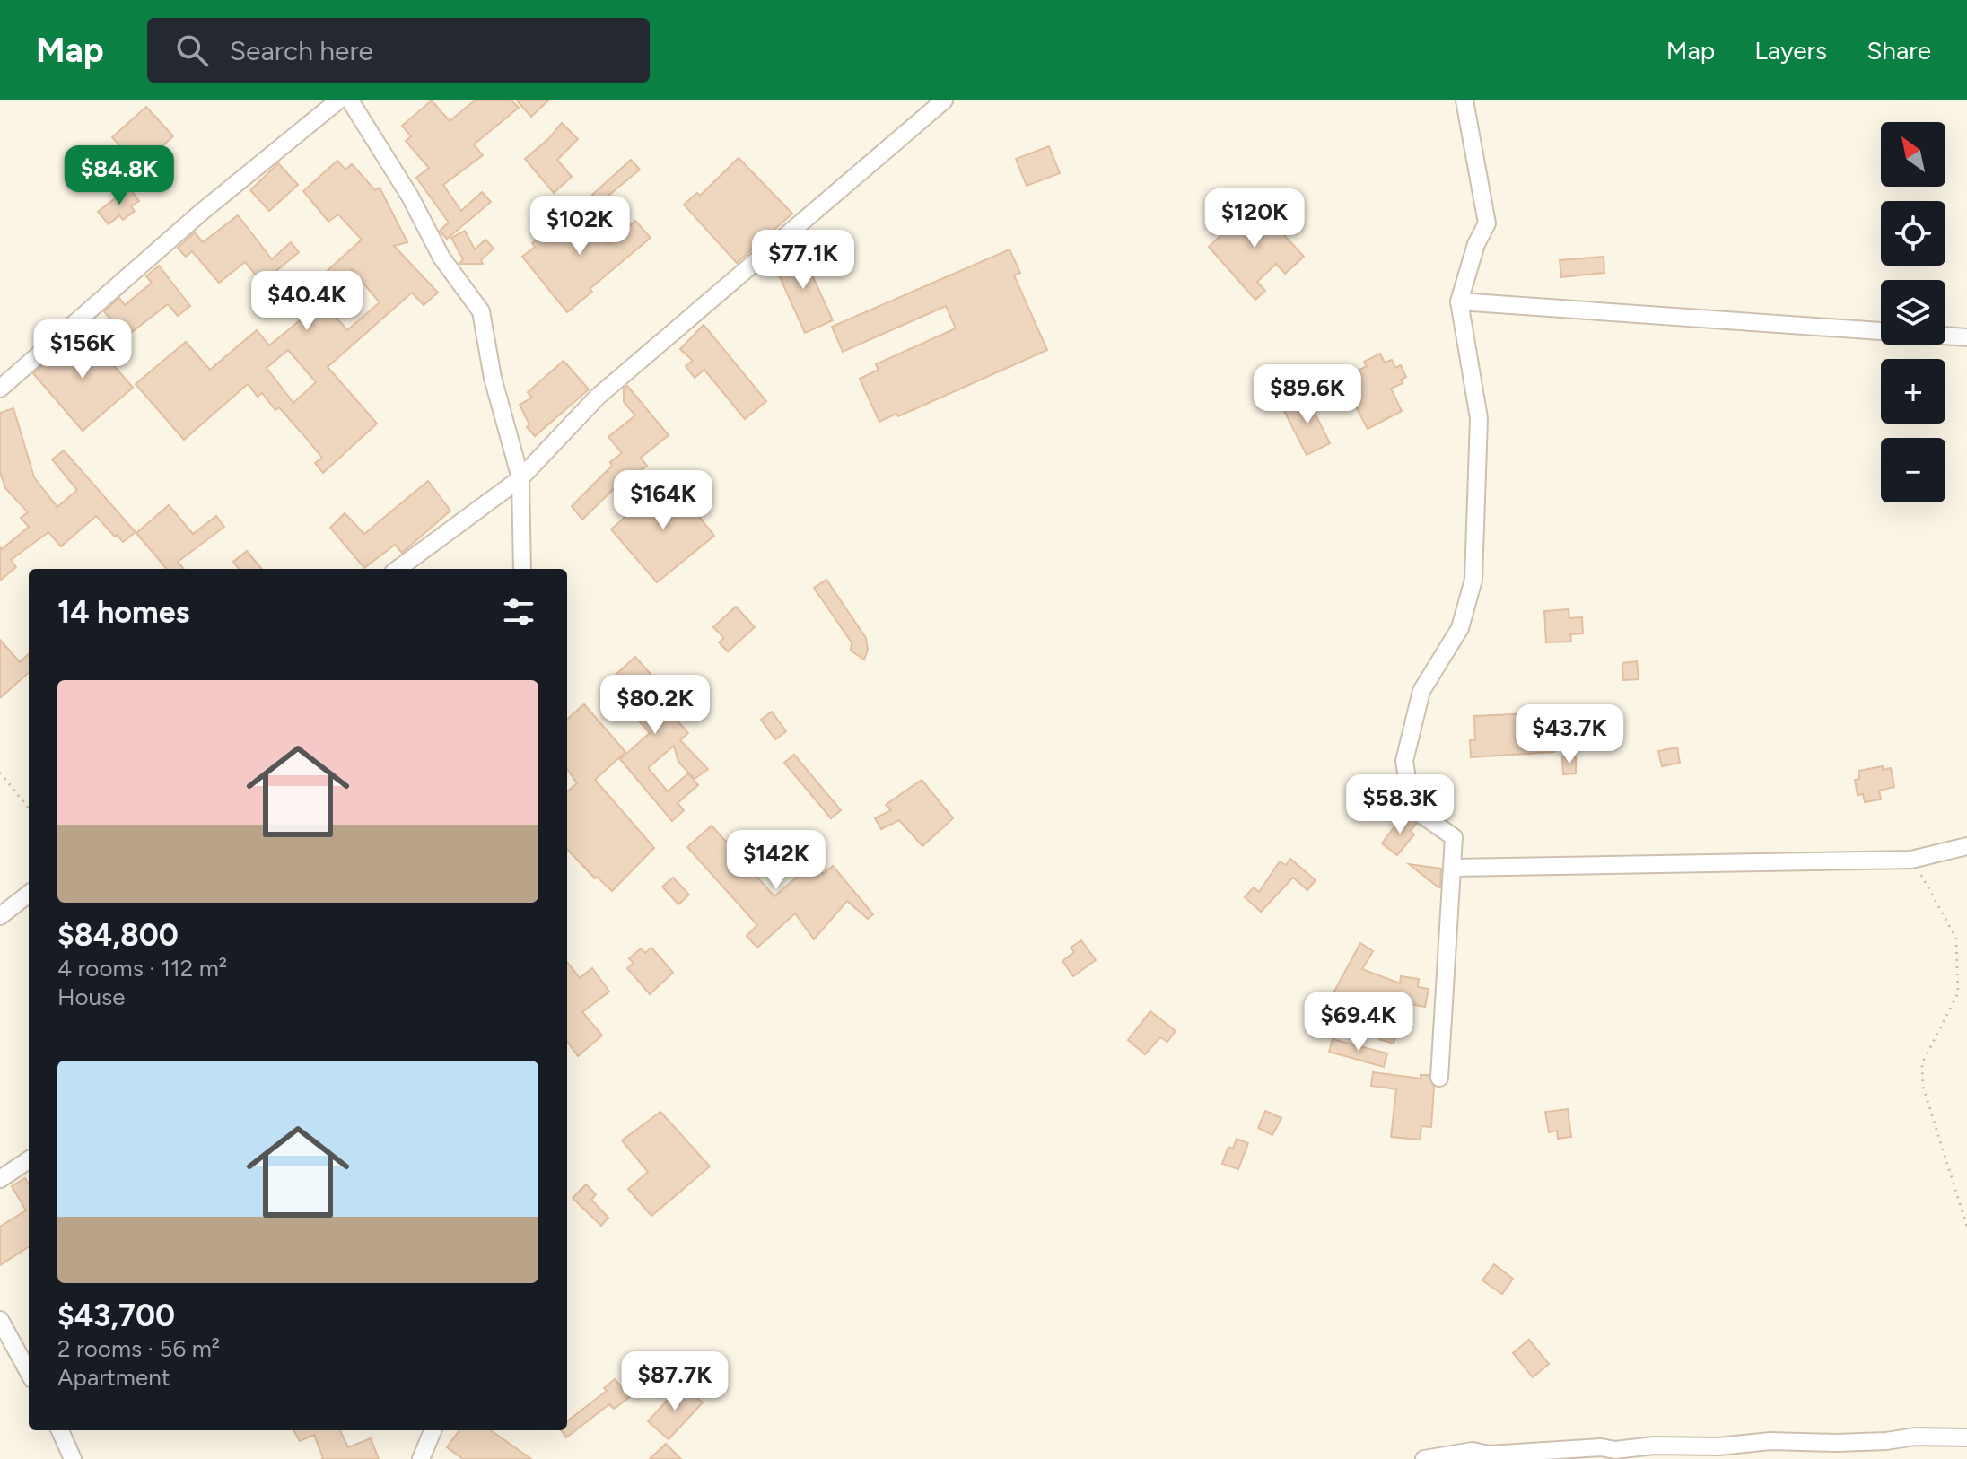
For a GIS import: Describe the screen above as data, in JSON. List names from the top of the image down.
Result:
{
  "north": "top left",
  "page": {
    "header": "Map",
    "search": "Search here",
    "nav": ["Map", "Layers", "Share"],
    "map_buttons": ["+", "−"],
    "price": [
      "$84.8K",
      "$120K",
      "$102K",
      "$77.1K",
      "$40.4K",
      "$156K",
      "$89.6K",
      "$164K",
      "$80.2K",
      "$43.7K",
      "$58.3K",
      "$142K",
      "$69.4K",
      "$87.7K"
    ],
    "heading": "14 homes",
    "list": [
      {
        "name": "$84,800",
        "note": "4 rooms · 112 m² · House"
      },
      {
        "name": "$43,700",
        "note": "2 rooms · 56 m² · Apartment"
      }
    ]
  }
}
